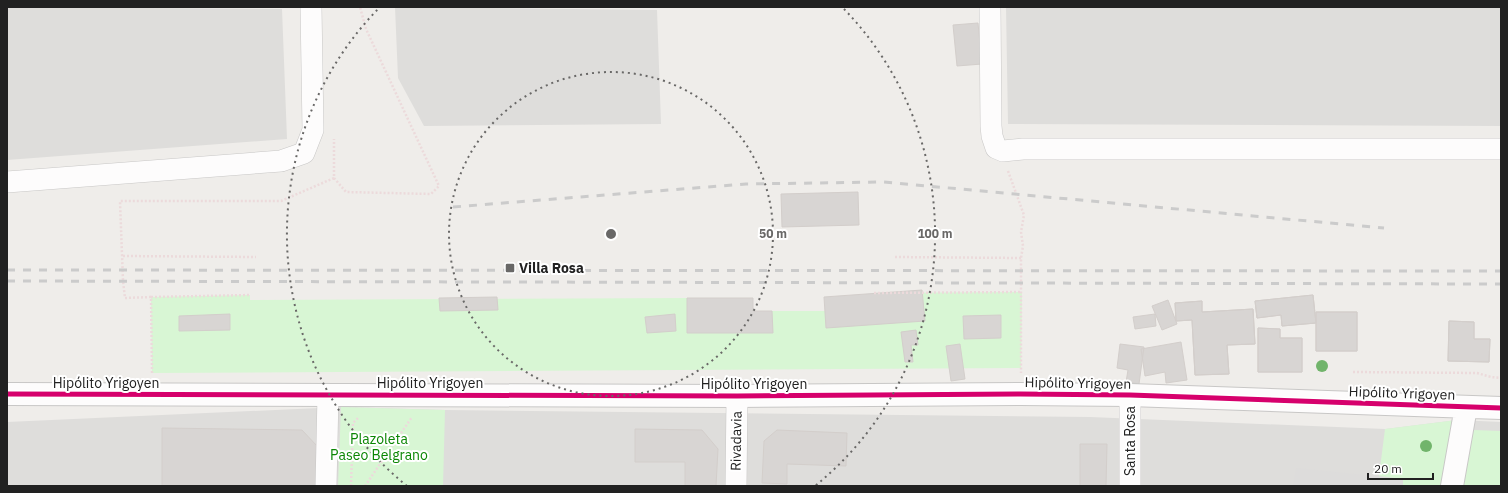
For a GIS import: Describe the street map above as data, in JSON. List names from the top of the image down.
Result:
{
  "streets": {
    "street": ["Hipólito Yrigoyen", "Rivadavia", "Santa Rosa"]
  },
  "crossings": [
    ["Hipólito Yrigoyen", "Rivadavia"],
    ["Hipólito Yrigoyen", "Santa Rosa"]
  ],
  "parks": ["Plazoleta Paseo Belgrano"],
  "places": {
    "transit": ["Villa Rosa"]
  },
  "scale_bar": "20 m",
  "rings": ["50 m", "100 m"]
}
